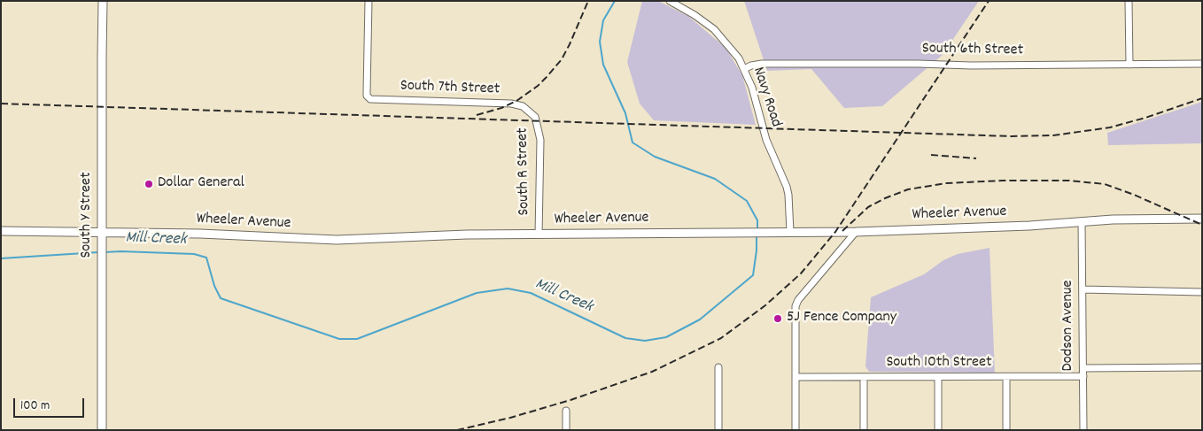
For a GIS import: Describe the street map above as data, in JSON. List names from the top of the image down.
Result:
{
  "streets": {
    "main road": ["Wheeler Avenue", "South Y Street"],
    "street": [
      "South 6th Street",
      "South 7th Street",
      "Navy Road",
      "South R Street",
      "Dodson Avenue",
      "South 10th Street"
    ]
  },
  "crossings": [
    ["South 6th Street", "Navy Road"],
    ["South 7th Street", "South R Street"],
    ["Navy Road", "Wheeler Avenue"],
    ["South R Street", "Wheeler Avenue"],
    ["Wheeler Avenue", "South Y Street"],
    ["Wheeler Avenue", "Dodson Avenue"],
    ["Dodson Avenue", "South 10th Street"]
  ],
  "water": ["Mill Creek"],
  "places": ["Dollar General", "5J Fence Company"],
  "scale_bar": "100 m"
}
